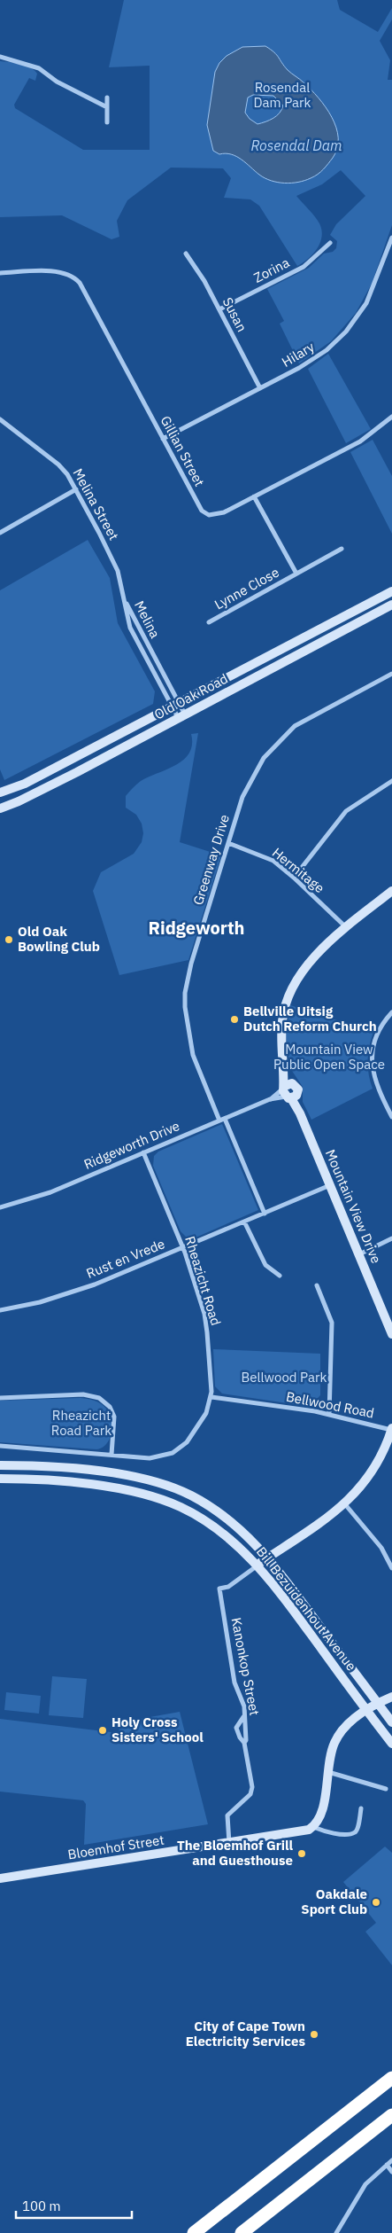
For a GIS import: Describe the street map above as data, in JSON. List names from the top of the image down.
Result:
{
  "streets": {
    "main road": [
      "Old Oak Road",
      "Mountain View Drive",
      "Bill Bezuidenhout Avenue",
      "Bloemhof Street"
    ],
    "street": [
      "Zorina",
      "Susan",
      "Hilary",
      "Gillian Street",
      "Melina Street",
      "Lynne Close",
      "Melina",
      "Greenway Drive",
      "Hermitage",
      "Ridgeworth Drive",
      "Rust en Vrede",
      "Rheazicht Road",
      "Bellwood Road",
      "Kanonkop Street"
    ]
  },
  "crossings": [
    ["Zorina", "Susan"],
    ["Susan", "Hilary"],
    ["Hilary", "Gillian Street"],
    ["Gillian Street", "Lynne Close"],
    ["Melina Street", "Melina"],
    ["Melina", "Old Oak Road"],
    ["Greenway Drive", "Hermitage"],
    ["Greenway Drive", "Ridgeworth Drive"],
    ["Hermitage", "Mountain View Drive"],
    ["Ridgeworth Drive", "Mountain View Drive"],
    ["Ridgeworth Drive", "Rheazicht Road"],
    ["Mountain View Drive", "Rust en Vrede"],
    ["Rust en Vrede", "Rheazicht Road"],
    ["Rheazicht Road", "Bellwood Road"],
    ["Bill Bezuidenhout Avenue", "Kanonkop Street"],
    ["Kanonkop Street", "Bloemhof Street"]
  ],
  "districts": ["Ridgeworth"],
  "water": ["Rosendal Dam"],
  "parks": [
    "Rosendal Dam Park",
    "Mountain View Public Open Space",
    "Bellwood Park",
    "Rheazicht Road Park"
  ],
  "places": [
    "Old Oak Bowling Club",
    "Bellville Uitsig Dutch Reform Church",
    "Holy Cross Sisters' School",
    "The Bloemhof Grill and Guesthouse",
    "Oakdale Sport Club",
    "City of Cape Town Electricity Services"
  ],
  "scale_bar": "100 m"
}
